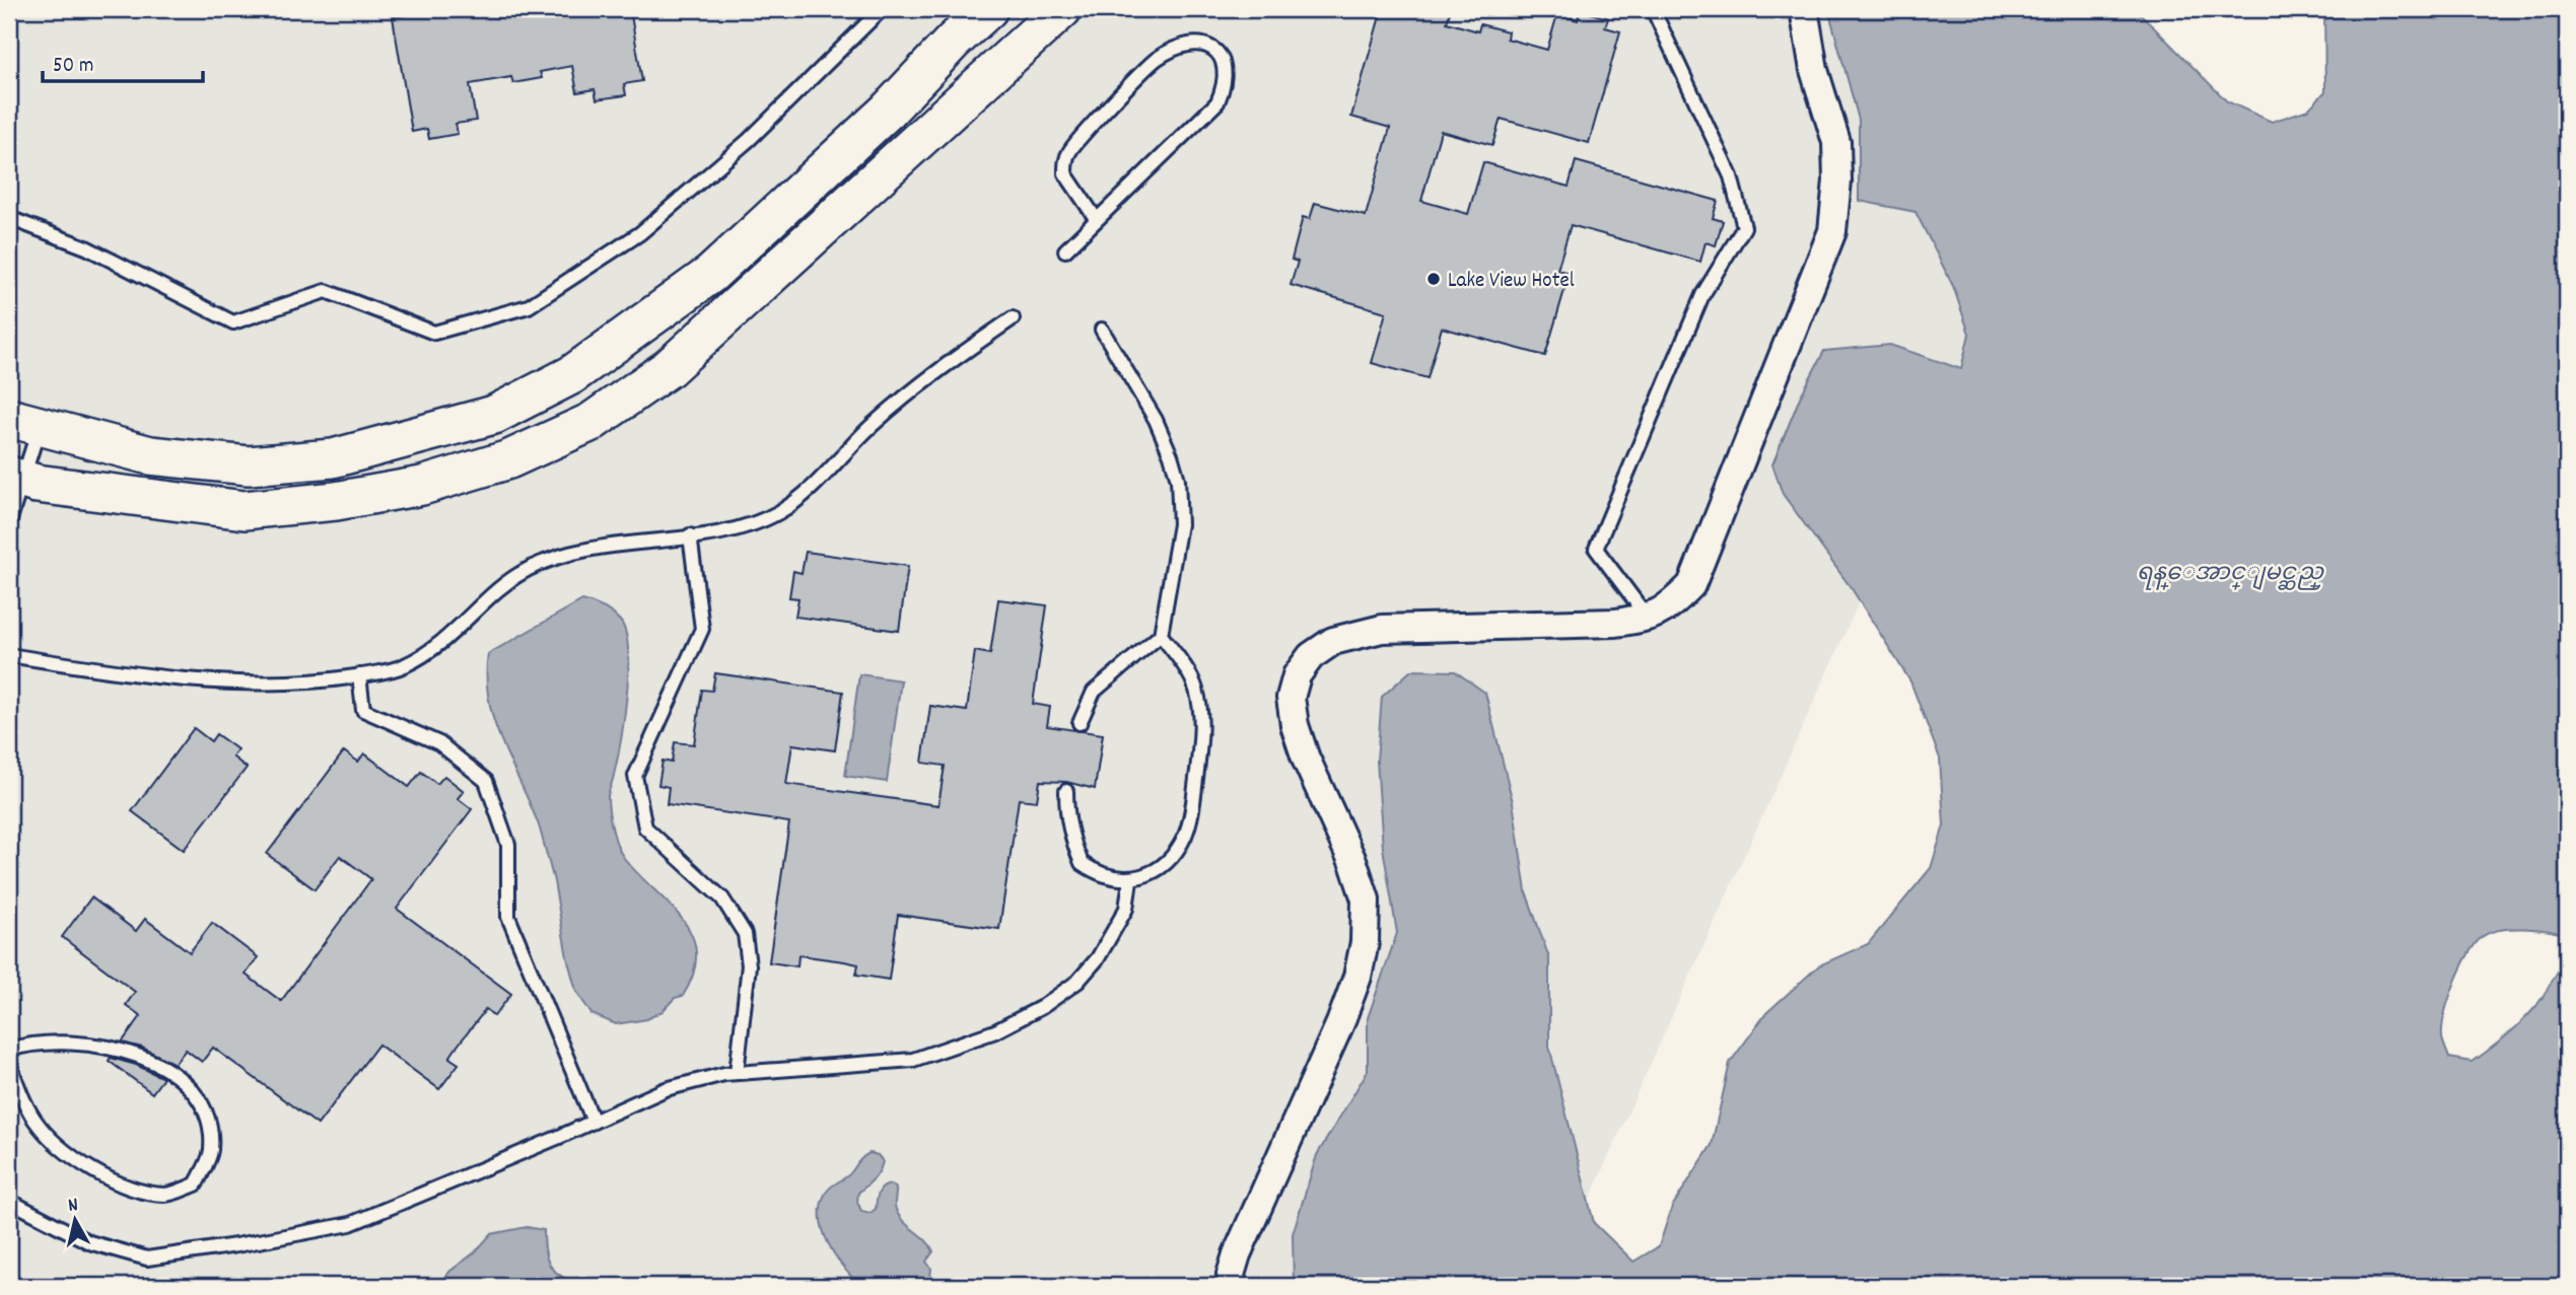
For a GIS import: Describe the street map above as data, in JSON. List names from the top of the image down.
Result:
{
  "water": ["ရန္ေအာင္ျမင္ဆည္"],
  "places": ["Lake View Hotel"],
  "scale_bar": "50 m",
  "north": "top"
}
